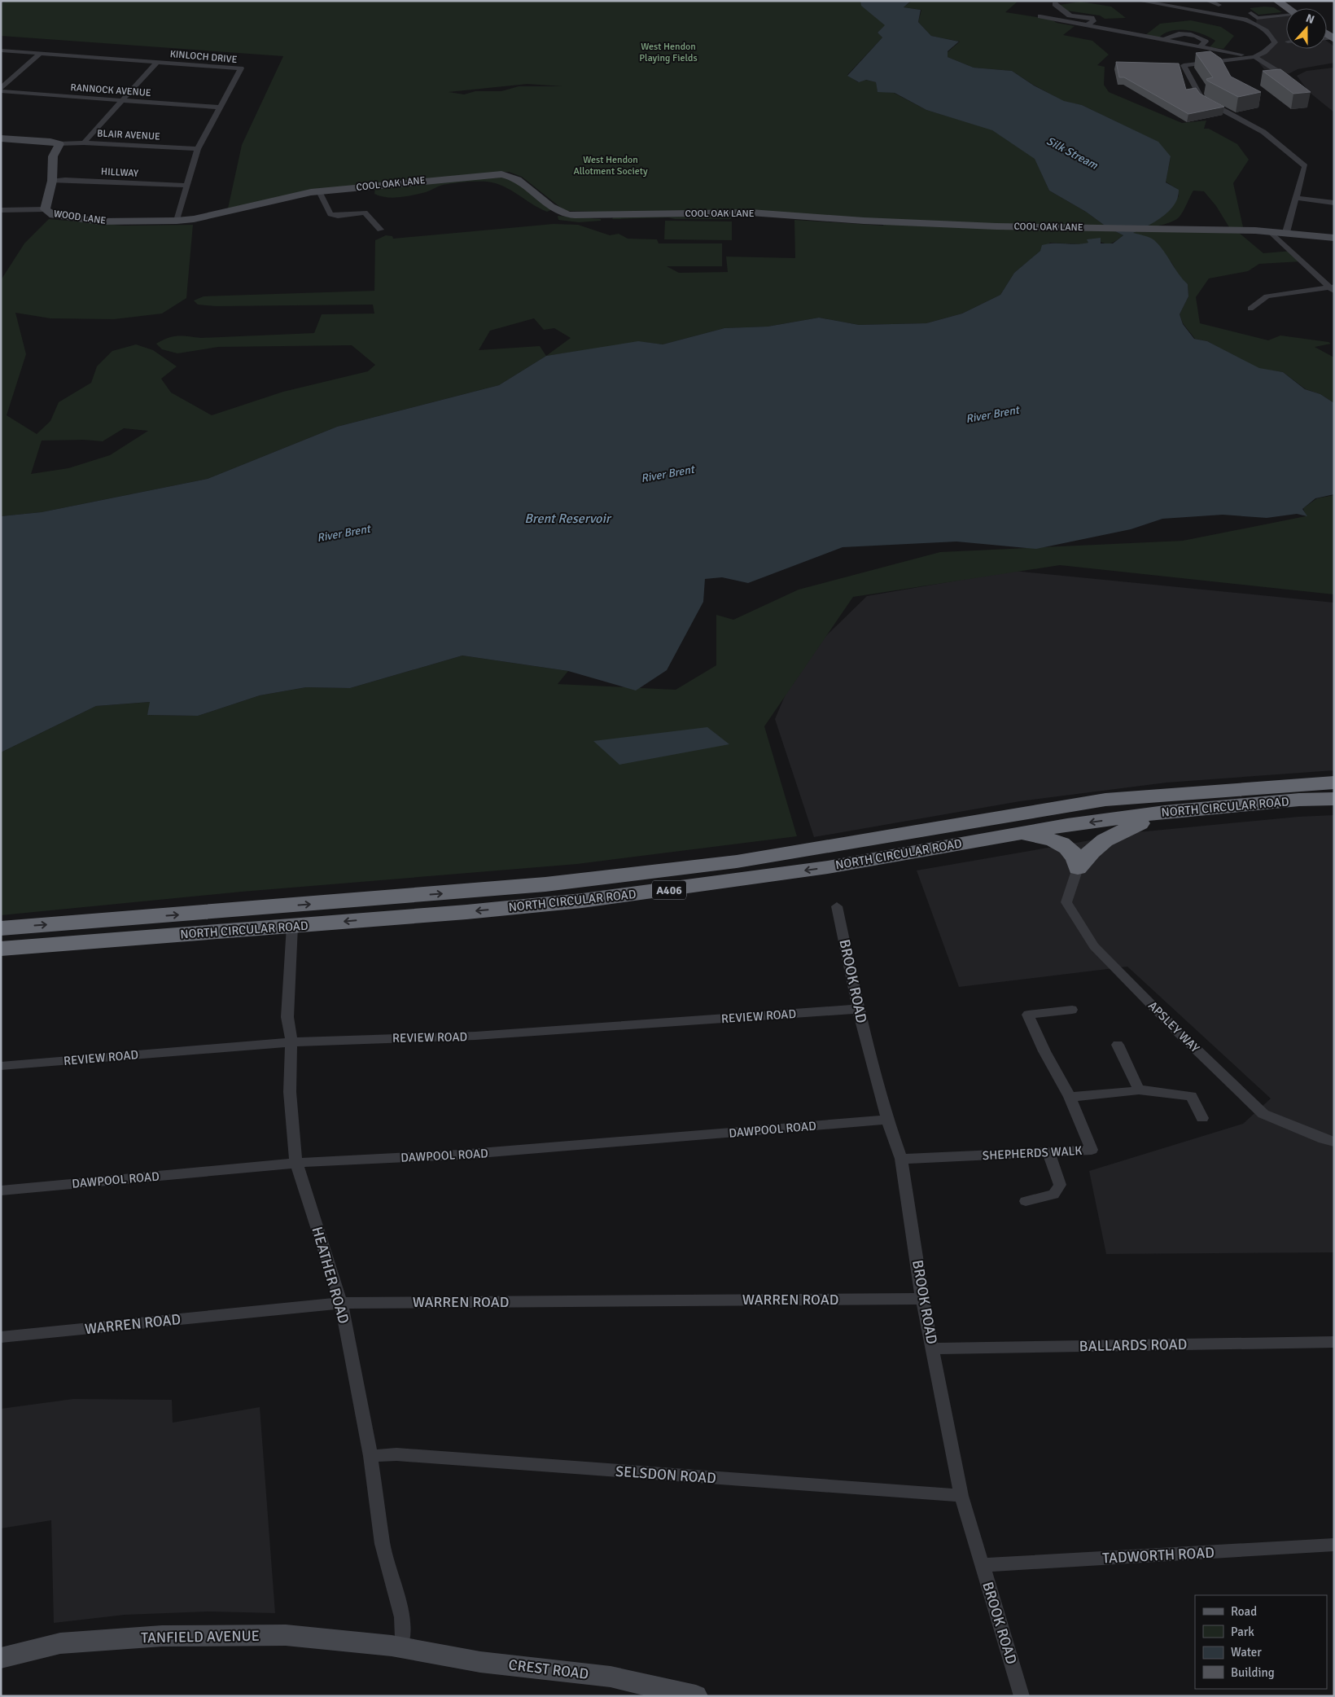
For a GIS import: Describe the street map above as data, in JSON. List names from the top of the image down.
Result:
{
  "streets": {
    "highway": ["NORTH CIRCULAR ROAD", "A406"],
    "street": [
      "KINLOCH DRIVE",
      "RANNOCK AVENUE",
      "BLAIR AVENUE",
      "HILLWAY",
      "COOL OAK LANE",
      "WOOD LANE",
      "BROOK ROAD",
      "REVIEW ROAD",
      "APSLEY WAY",
      "DAWPOOL ROAD",
      "SHEPHERDS WALK",
      "HEATHER ROAD",
      "WARREN ROAD",
      "BALLARDS ROAD",
      "SELSDON ROAD",
      "TADWORTH ROAD",
      "TANFIELD AVENUE",
      "CREST ROAD"
    ]
  },
  "crossings": [
    ["KINLOCH DRIVE", "RANNOCK AVENUE"],
    ["KINLOCH DRIVE", "BLAIR AVENUE"],
    ["KINLOCH DRIVE", "HILLWAY"],
    ["KINLOCH DRIVE", "COOL OAK LANE"],
    ["BLAIR AVENUE", "WOOD LANE"],
    ["HILLWAY", "WOOD LANE"],
    ["COOL OAK LANE", "WOOD LANE"],
    ["NORTH CIRCULAR ROAD", "HEATHER ROAD"],
    ["BROOK ROAD", "REVIEW ROAD"],
    ["BROOK ROAD", "DAWPOOL ROAD"],
    ["BROOK ROAD", "SHEPHERDS WALK"],
    ["BROOK ROAD", "WARREN ROAD"],
    ["BROOK ROAD", "BALLARDS ROAD"],
    ["BROOK ROAD", "SELSDON ROAD"],
    ["BROOK ROAD", "TADWORTH ROAD"],
    ["REVIEW ROAD", "HEATHER ROAD"],
    ["DAWPOOL ROAD", "HEATHER ROAD"],
    ["HEATHER ROAD", "WARREN ROAD"],
    ["HEATHER ROAD", "SELSDON ROAD"],
    ["HEATHER ROAD", "TANFIELD AVENUE"],
    ["HEATHER ROAD", "CREST ROAD"],
    ["TANFIELD AVENUE", "CREST ROAD"]
  ],
  "water": ["Silk Stream", "River Brent", "Brent Reservoir"],
  "parks": ["West Hendon Playing Fields", "West Hendon Allotment Society"],
  "legend": [
    "Road",
    "Park",
    "Water",
    "Building"
  ],
  "north": "top"
}
